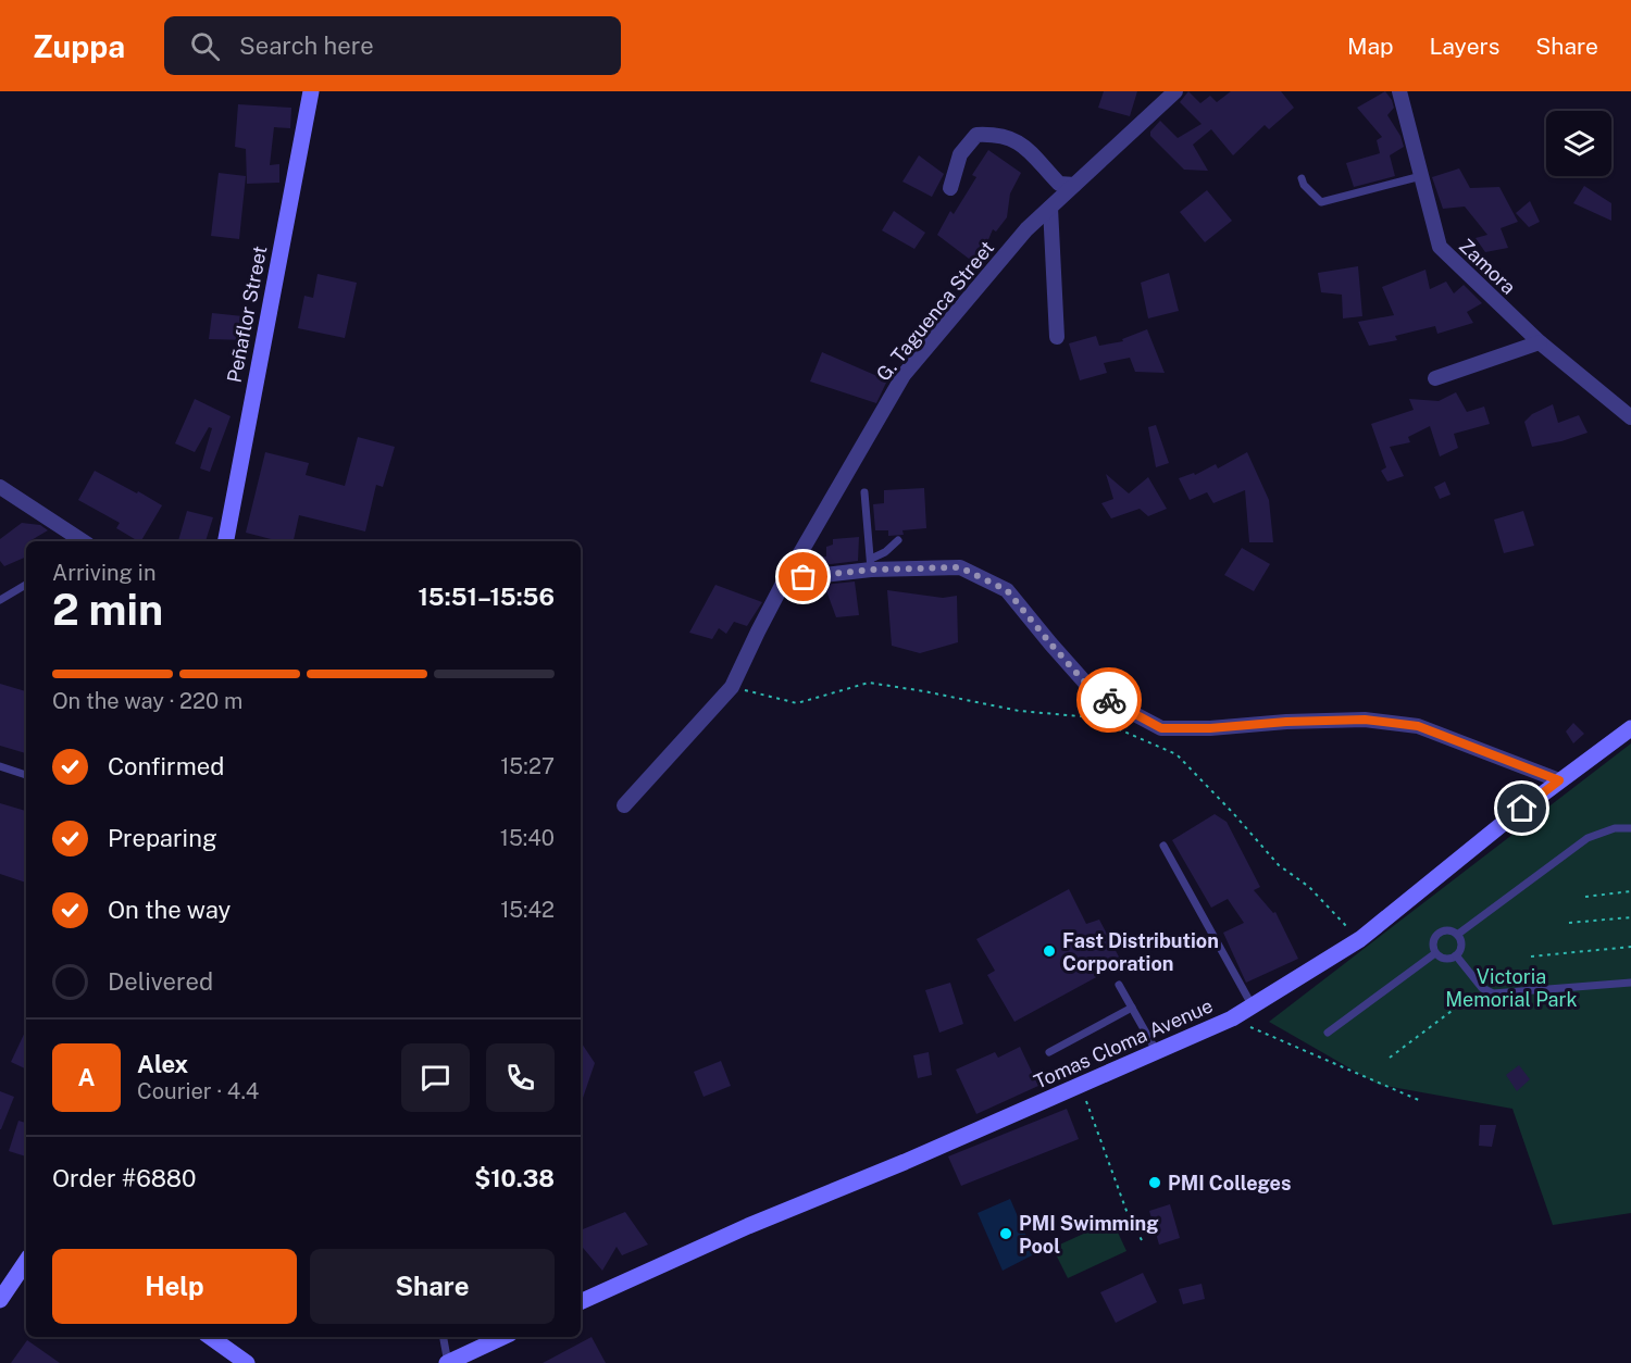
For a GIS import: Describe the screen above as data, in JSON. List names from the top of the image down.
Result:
{
  "streets": {
    "main road": ["Peñaflor Street", "Tomas Cloma Avenue"],
    "street": ["Zamora", "G. Taguenca Street"]
  },
  "parks": ["Victoria Memorial Park"],
  "places": ["Fast Distribution Corporation", "PMI Colleges", "PMI Swimming Pool"],
  "page": {
    "header": "Zuppa",
    "search": "Search here",
    "nav": ["Map", "Layers", "Share"],
    "heading": ["2 min", "Arriving in", "15:51–15:56"],
    "panel": [
      "Alex",
      "Courier · 4.4",
      "Order #6880",
      "$10.38"
    ],
    "bar": "On the way · 220 m",
    "list": [
      ["Confirmed", "15:27"],
      ["Preparing", "15:40"],
      ["On the way", "15:42"],
      "Delivered"
    ],
    "round": "A",
    "buttons": ["Help", "Share"]
  }
}
